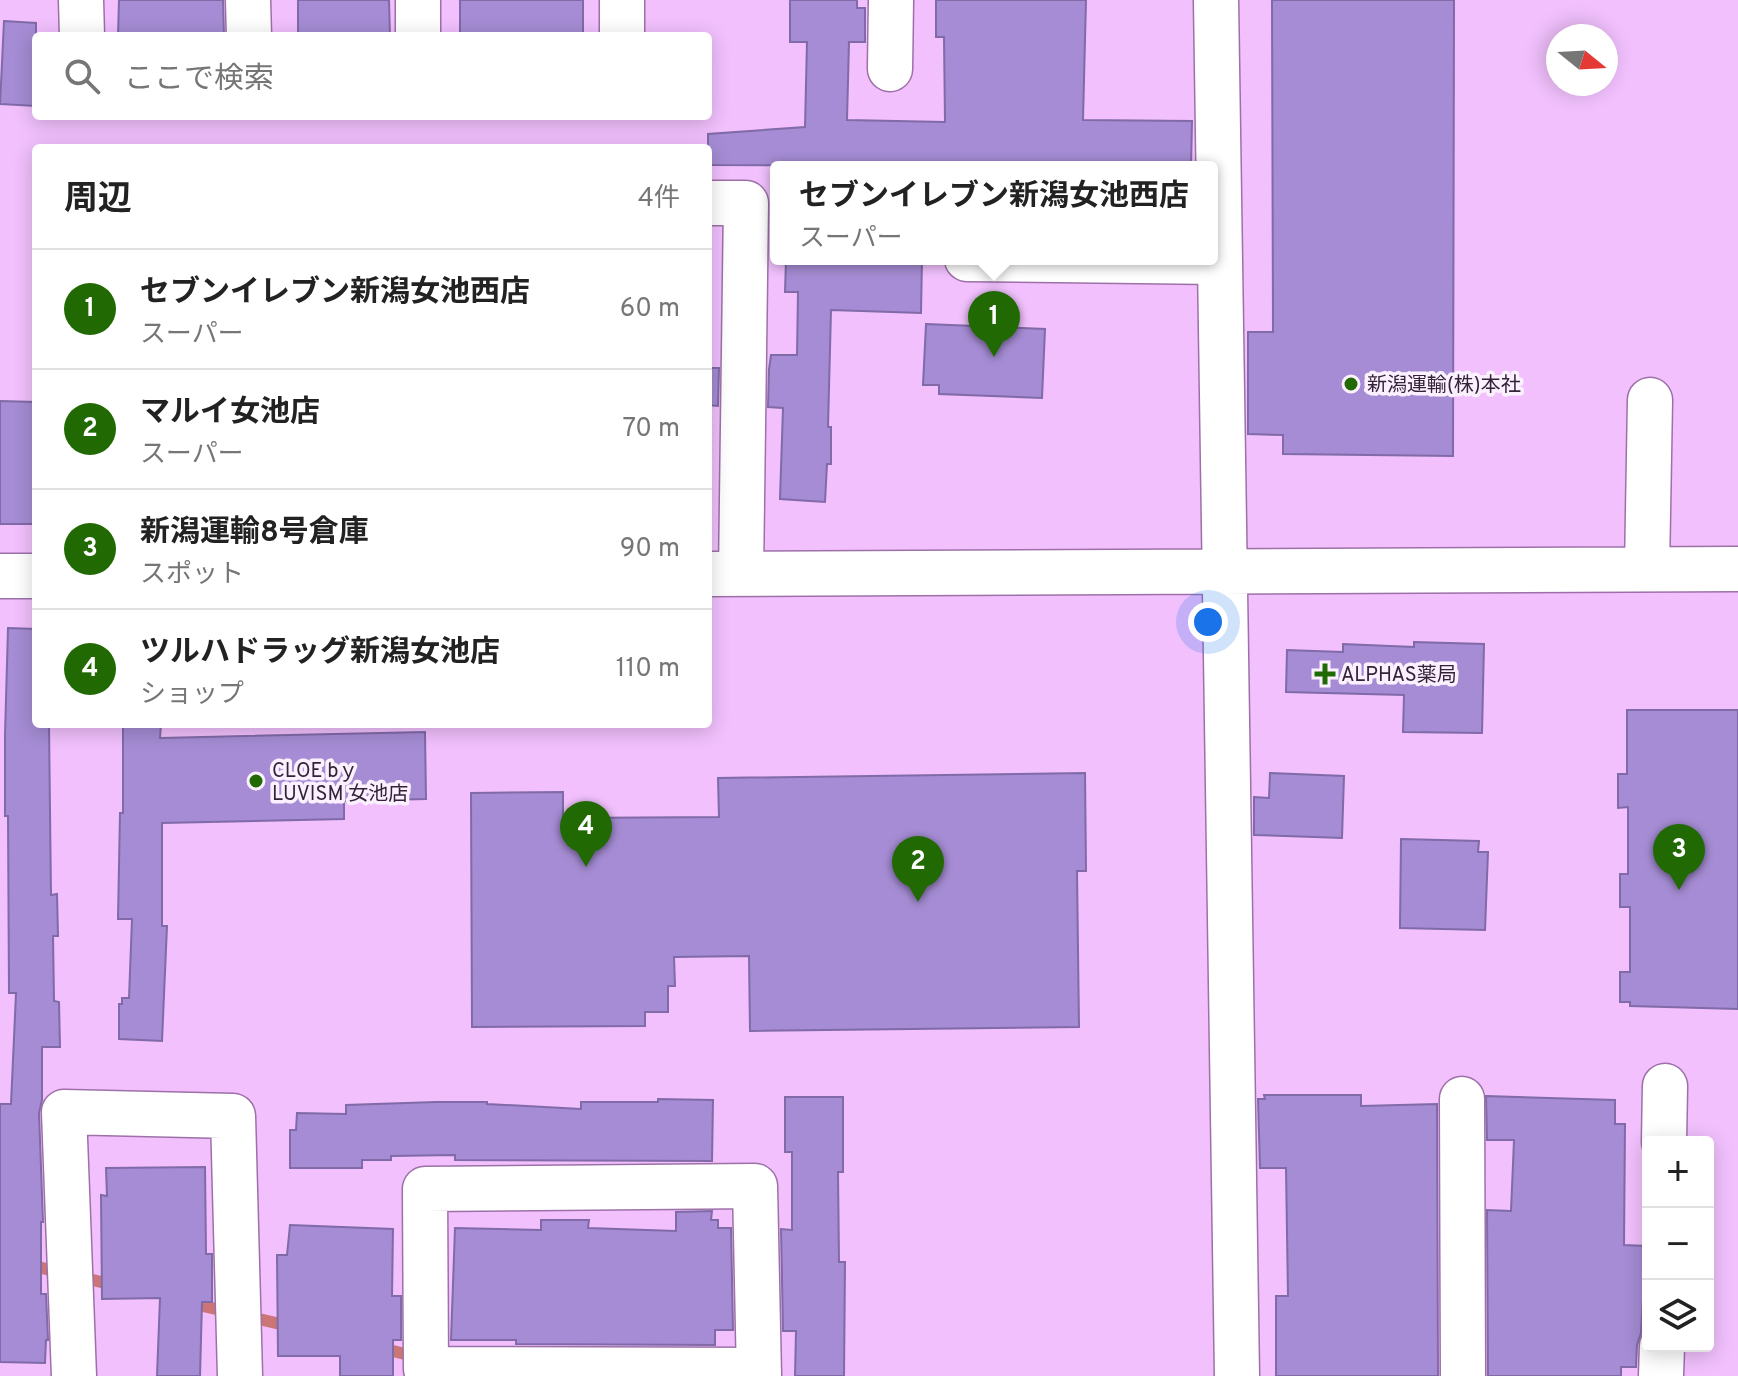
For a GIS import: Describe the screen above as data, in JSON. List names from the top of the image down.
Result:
{
  "places": {
    "other": ["新潟運輸(株)本社", "CLOE bｙ LUVISM 女池店"],
    "health": ["ALPHAS薬局"]
  },
  "north": "right",
  "page": {
    "search": "ここで検索",
    "heading": ["周辺", "4件"],
    "popup": ["セブンイレブン新潟女池西店", "スーパー"],
    "list": [
      {
        "mark": "1",
        "name": "セブンイレブン新潟女池西店",
        "note": "スーパー",
        "value": "60 m"
      },
      {
        "mark": "2",
        "name": "マルイ女池店",
        "note": "スーパー",
        "value": "70 m"
      },
      {
        "mark": "3",
        "name": "新潟運輸8号倉庫",
        "note": "スポット",
        "value": "90 m"
      },
      {
        "mark": "4",
        "name": "ツルハドラッグ新潟女池店",
        "note": "ショップ",
        "value": "110 m"
      }
    ],
    "pins": [
      "1",
      "4",
      "3",
      "2"
    ],
    "map_buttons": ["+", "−"]
  }
}
